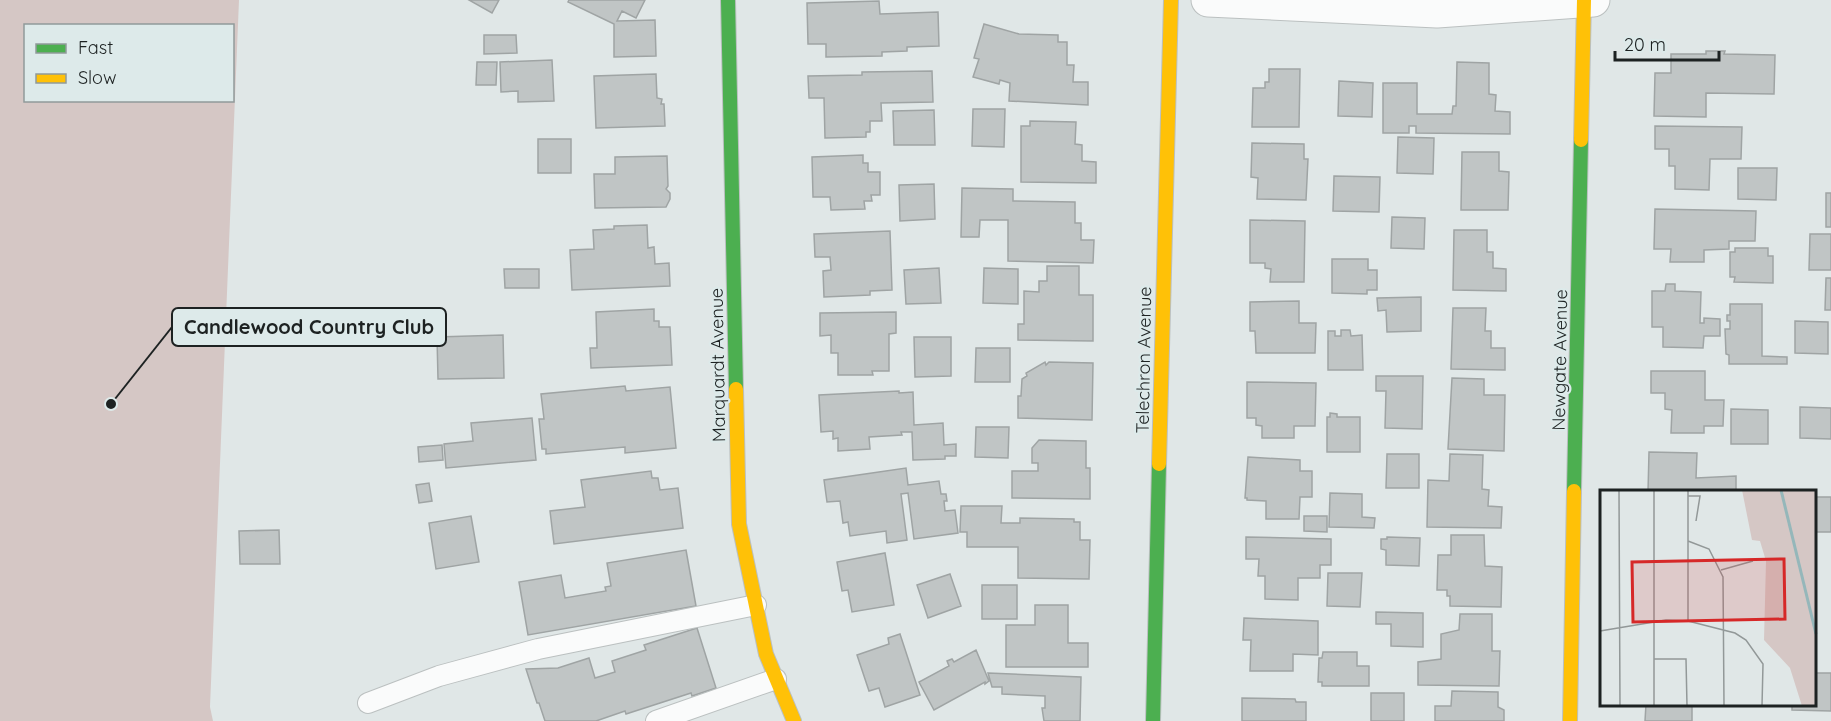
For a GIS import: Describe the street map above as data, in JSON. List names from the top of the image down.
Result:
{
  "streets": {
    "street": ["Telechron Avenue", "Newgate Avenue", "Marquardt Avenue"]
  },
  "places": ["Candlewood Country Club"],
  "legend": ["Fast", "Slow"],
  "scale_bar": "20 m"
}
